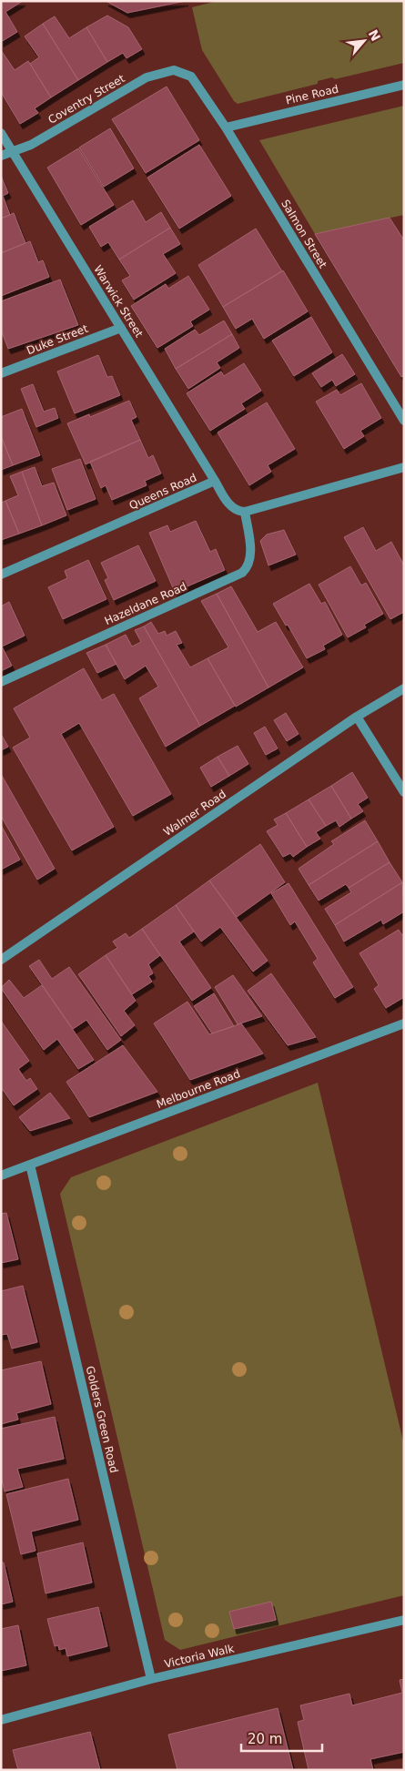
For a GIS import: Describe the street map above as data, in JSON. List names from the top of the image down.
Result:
{
  "streets": {
    "street": [
      "Pine Road",
      "Coventry Street",
      "Salmon Street",
      "Warwick Street",
      "Duke Street",
      "Queens Road",
      "Hazeldane Road",
      "Walmer Road",
      "Melbourne Road",
      "Golders Green Road",
      "Victoria Walk"
    ]
  },
  "crossings": [
    ["Pine Road", "Salmon Street"],
    ["Coventry Street", "Salmon Street"],
    ["Coventry Street", "Warwick Street"],
    ["Warwick Street", "Duke Street"],
    ["Warwick Street", "Queens Road"],
    ["Queens Road", "Hazeldane Road"],
    ["Melbourne Road", "Golders Green Road"],
    ["Golders Green Road", "Victoria Walk"]
  ],
  "scale_bar": "20 m",
  "north": "top right"
}
